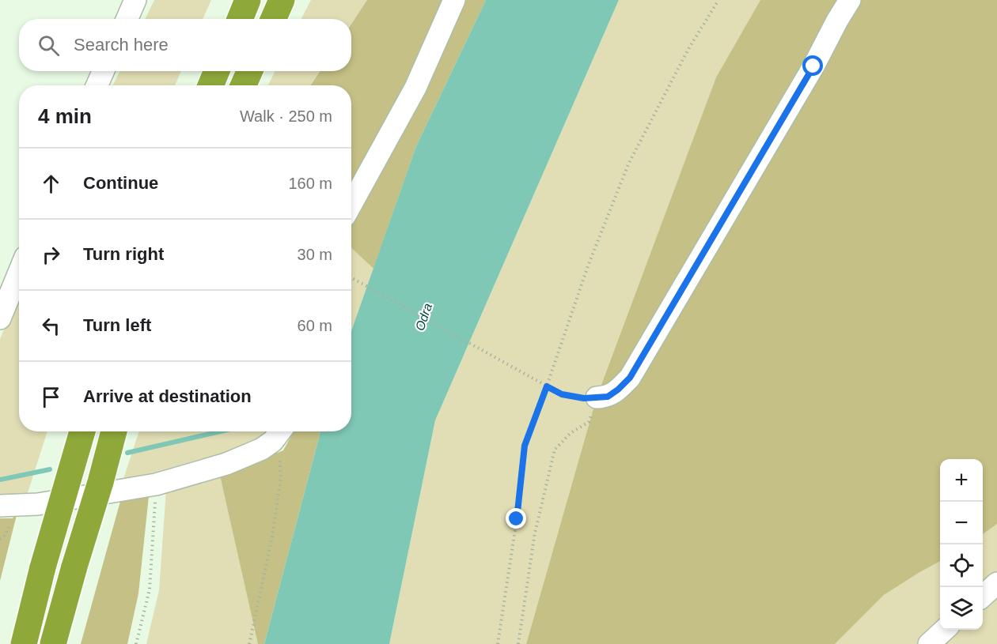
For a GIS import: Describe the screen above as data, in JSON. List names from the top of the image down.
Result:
{
  "water": ["Odra"],
  "page": {
    "search": "Search here",
    "heading": ["4 min", "Walk · 250 m"],
    "list": [
      ["Continue", "160 m"],
      ["Turn right", "30 m"],
      ["Turn left", "60 m"],
      "Arrive at destination"
    ],
    "map_buttons": ["+", "−"]
  }
}
